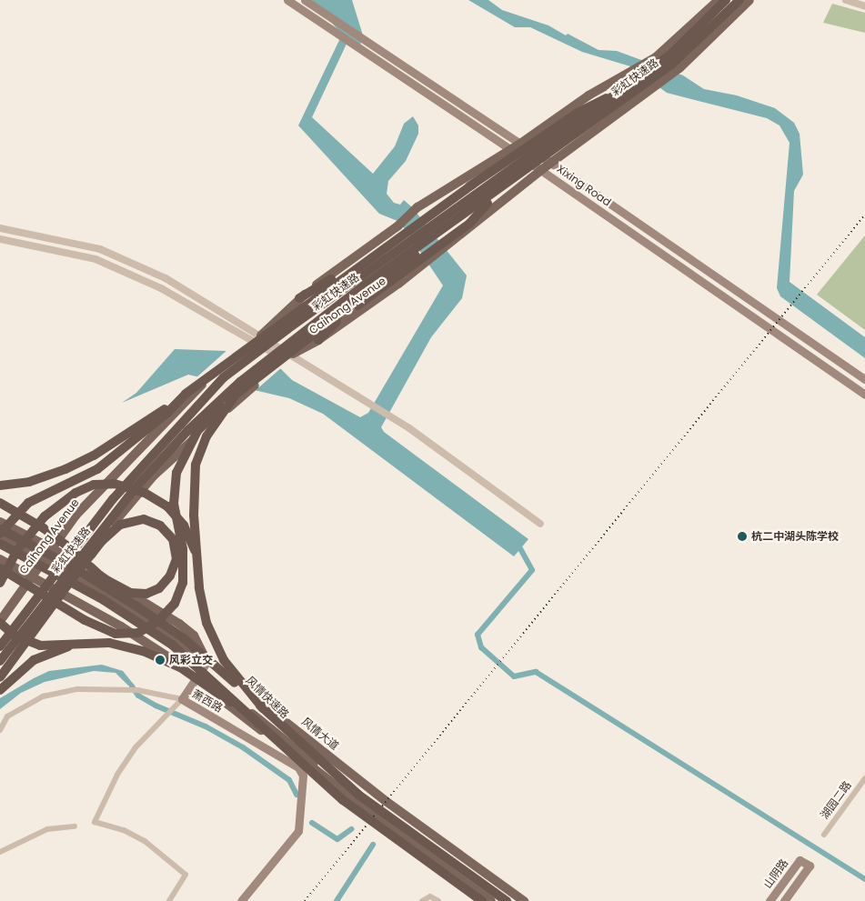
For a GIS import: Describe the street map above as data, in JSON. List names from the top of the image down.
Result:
{
  "streets": {
    "highway": ["彩虹快速路", "风情快速路"],
    "main road": [
      "Xixing Road",
      "Caihong Avenue",
      "萧西路",
      "风情大道",
      "山阴路"
    ],
    "street": ["湖园二路"]
  },
  "crossings": [
    ["Xixing Road", "Caihong Avenue"],
    ["Caihong Avenue", "风情大道"],
    ["萧西路", "风情大道"]
  ],
  "places": ["杭二中湖头陈学校", "风彩立交"]
}
